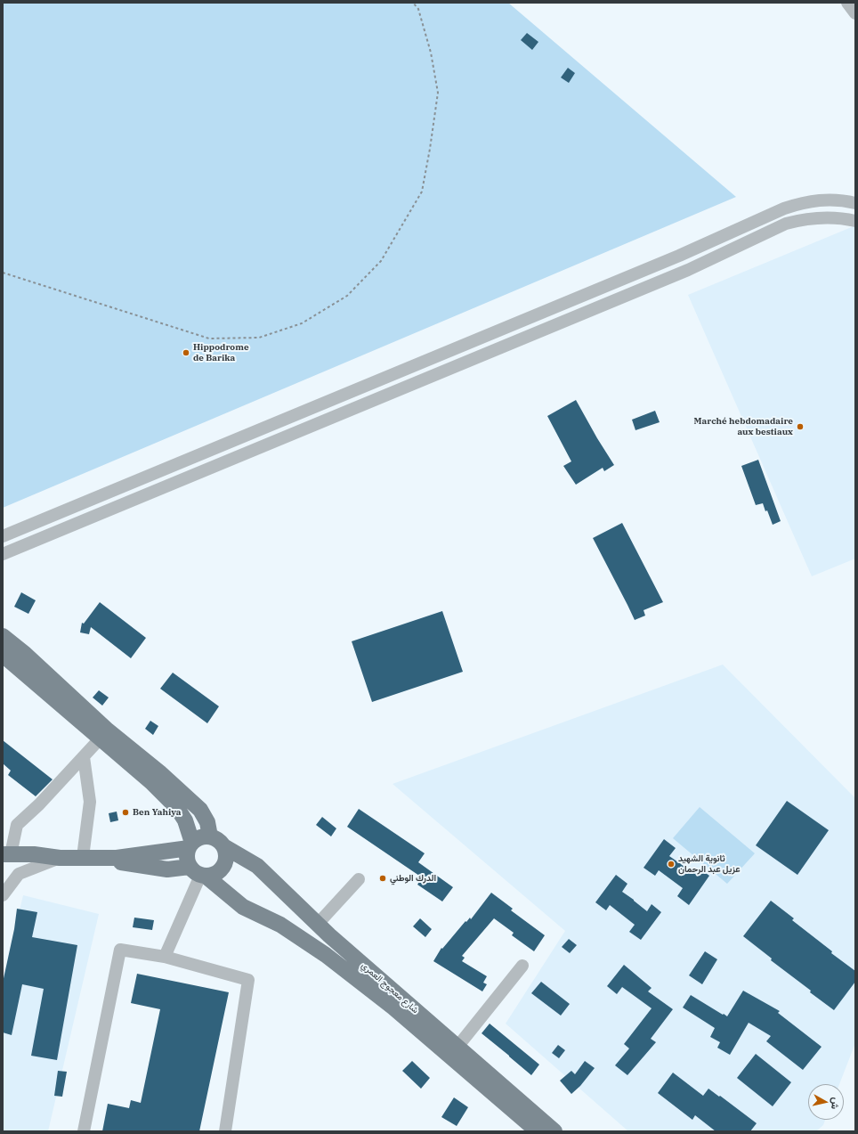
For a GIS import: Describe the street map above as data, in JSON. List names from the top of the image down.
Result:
{
  "streets": {
    "main road": ["شارع معجوج العمري"]
  },
  "places": [
    "Hippodrome de Barika",
    "Marché hebdomadaire aux bestiaux",
    "Ben Yahiya",
    "ثانوية الشهيد عزيل عبد الرحمان",
    "الدرك الوطني"
  ],
  "north": "right"
}
